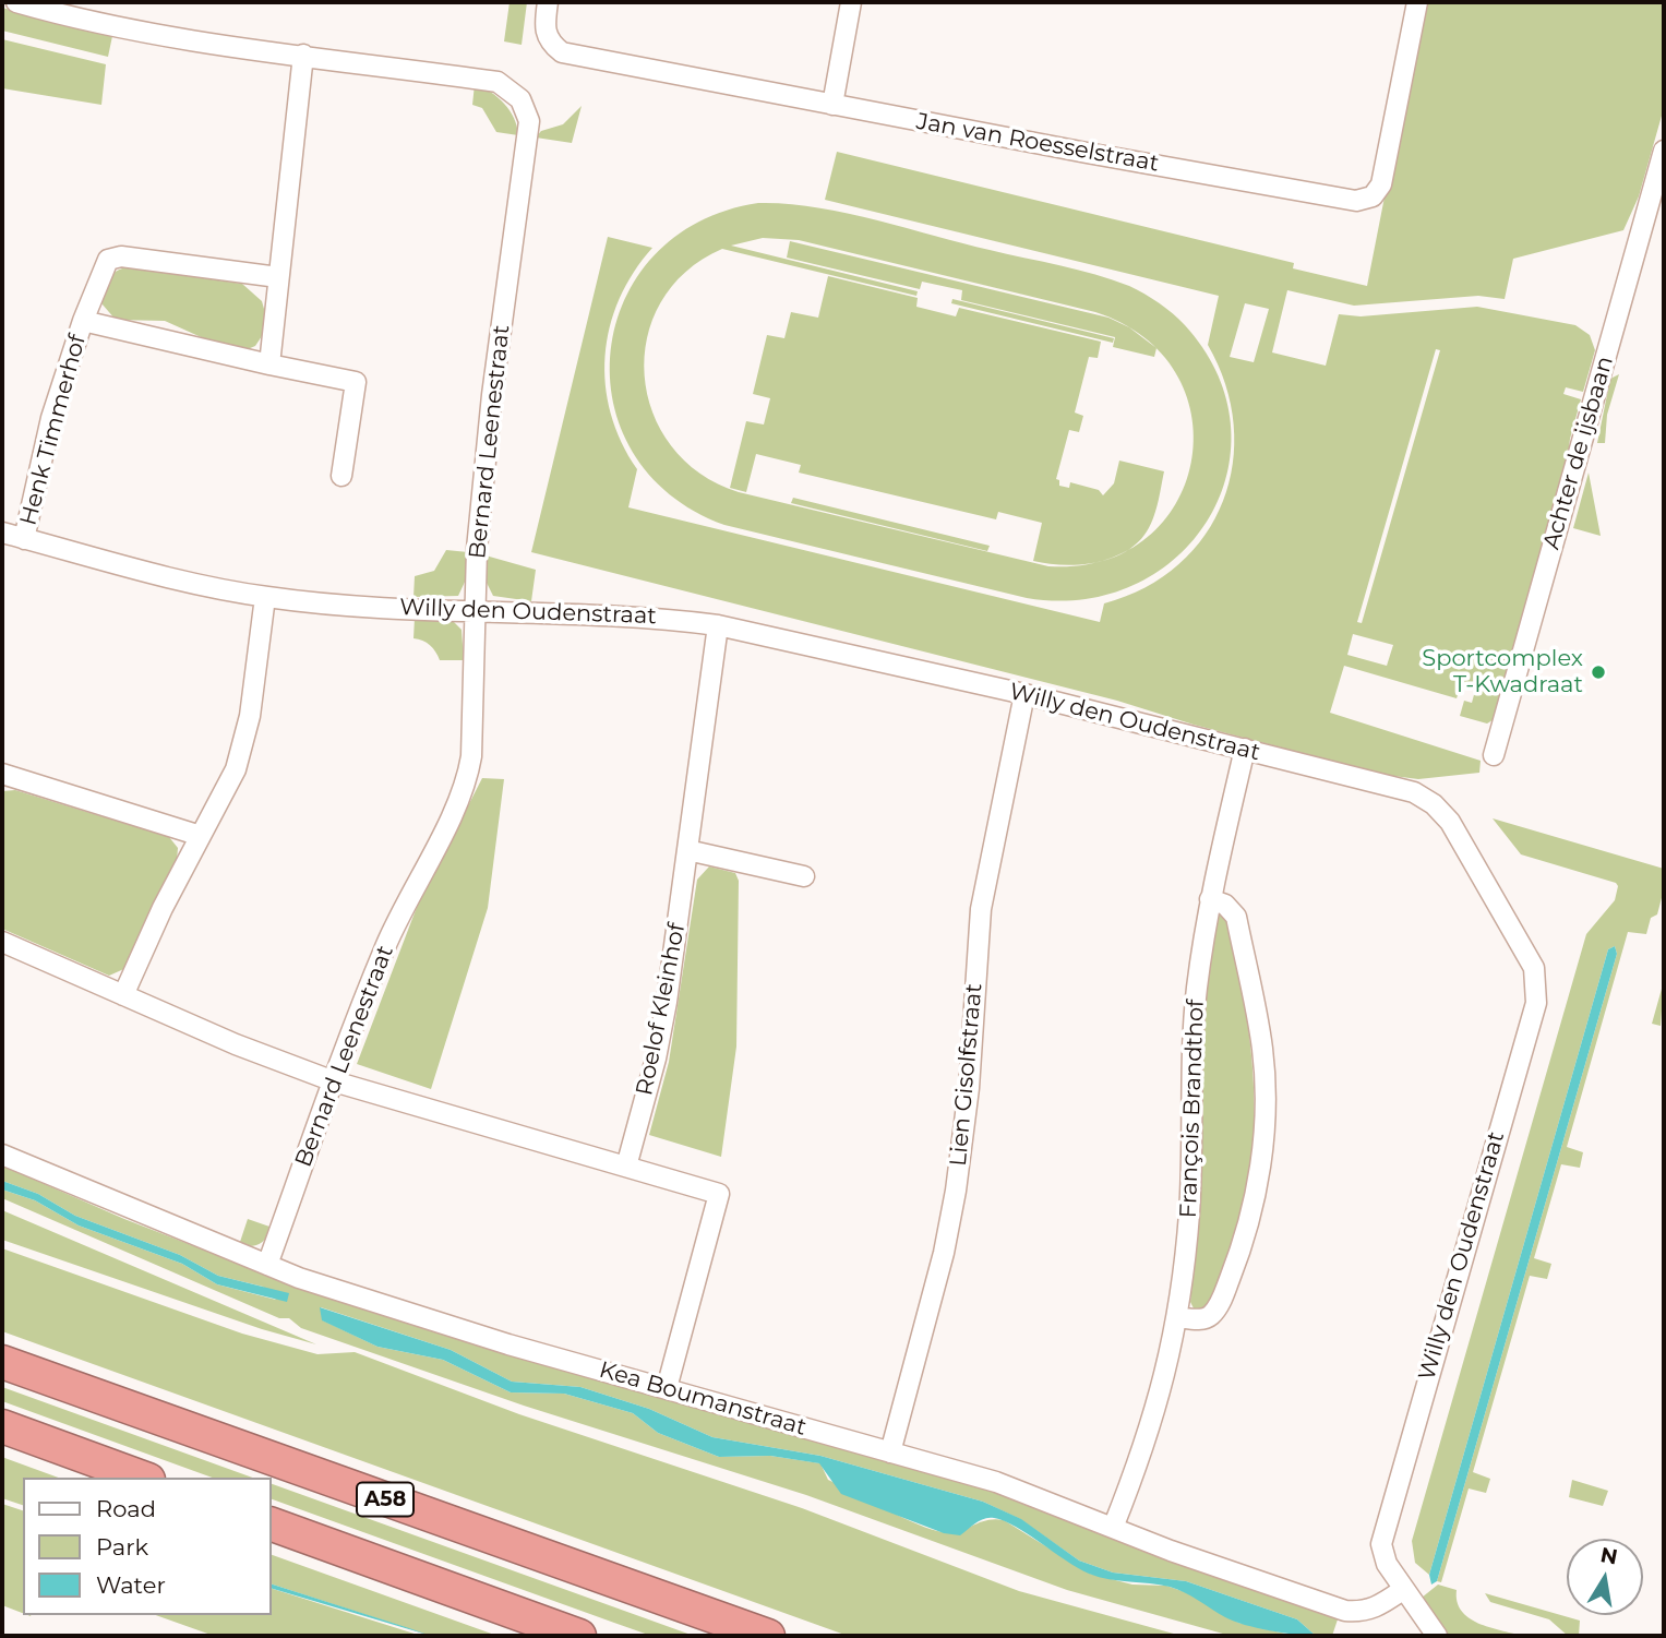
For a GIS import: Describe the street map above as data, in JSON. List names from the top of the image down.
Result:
{
  "streets": {
    "highway": ["A58"],
    "street": [
      "Jan van Roesselstraat",
      "Henk Timmerhof",
      "Bernard Leenestraat",
      "Achter de ijsbaan",
      "Willy den Oudenstraat",
      "Roelof Kleinhof",
      "Lien Gisolfstraat",
      "François Brandthof",
      "Kea Boumanstraat"
    ]
  },
  "crossings": [
    ["Henk Timmerhof", "Willy den Oudenstraat"],
    ["Bernard Leenestraat", "Willy den Oudenstraat"],
    ["Bernard Leenestraat", "Kea Boumanstraat"],
    ["Willy den Oudenstraat", "Roelof Kleinhof"],
    ["Willy den Oudenstraat", "Lien Gisolfstraat"],
    ["Willy den Oudenstraat", "François Brandthof"],
    ["Willy den Oudenstraat", "Kea Boumanstraat"],
    ["Lien Gisolfstraat", "Kea Boumanstraat"],
    ["François Brandthof", "Kea Boumanstraat"]
  ],
  "places": ["Sportcomplex T-Kwadraat"],
  "legend": ["Road", "Park", "Water"],
  "north": "top"
}
